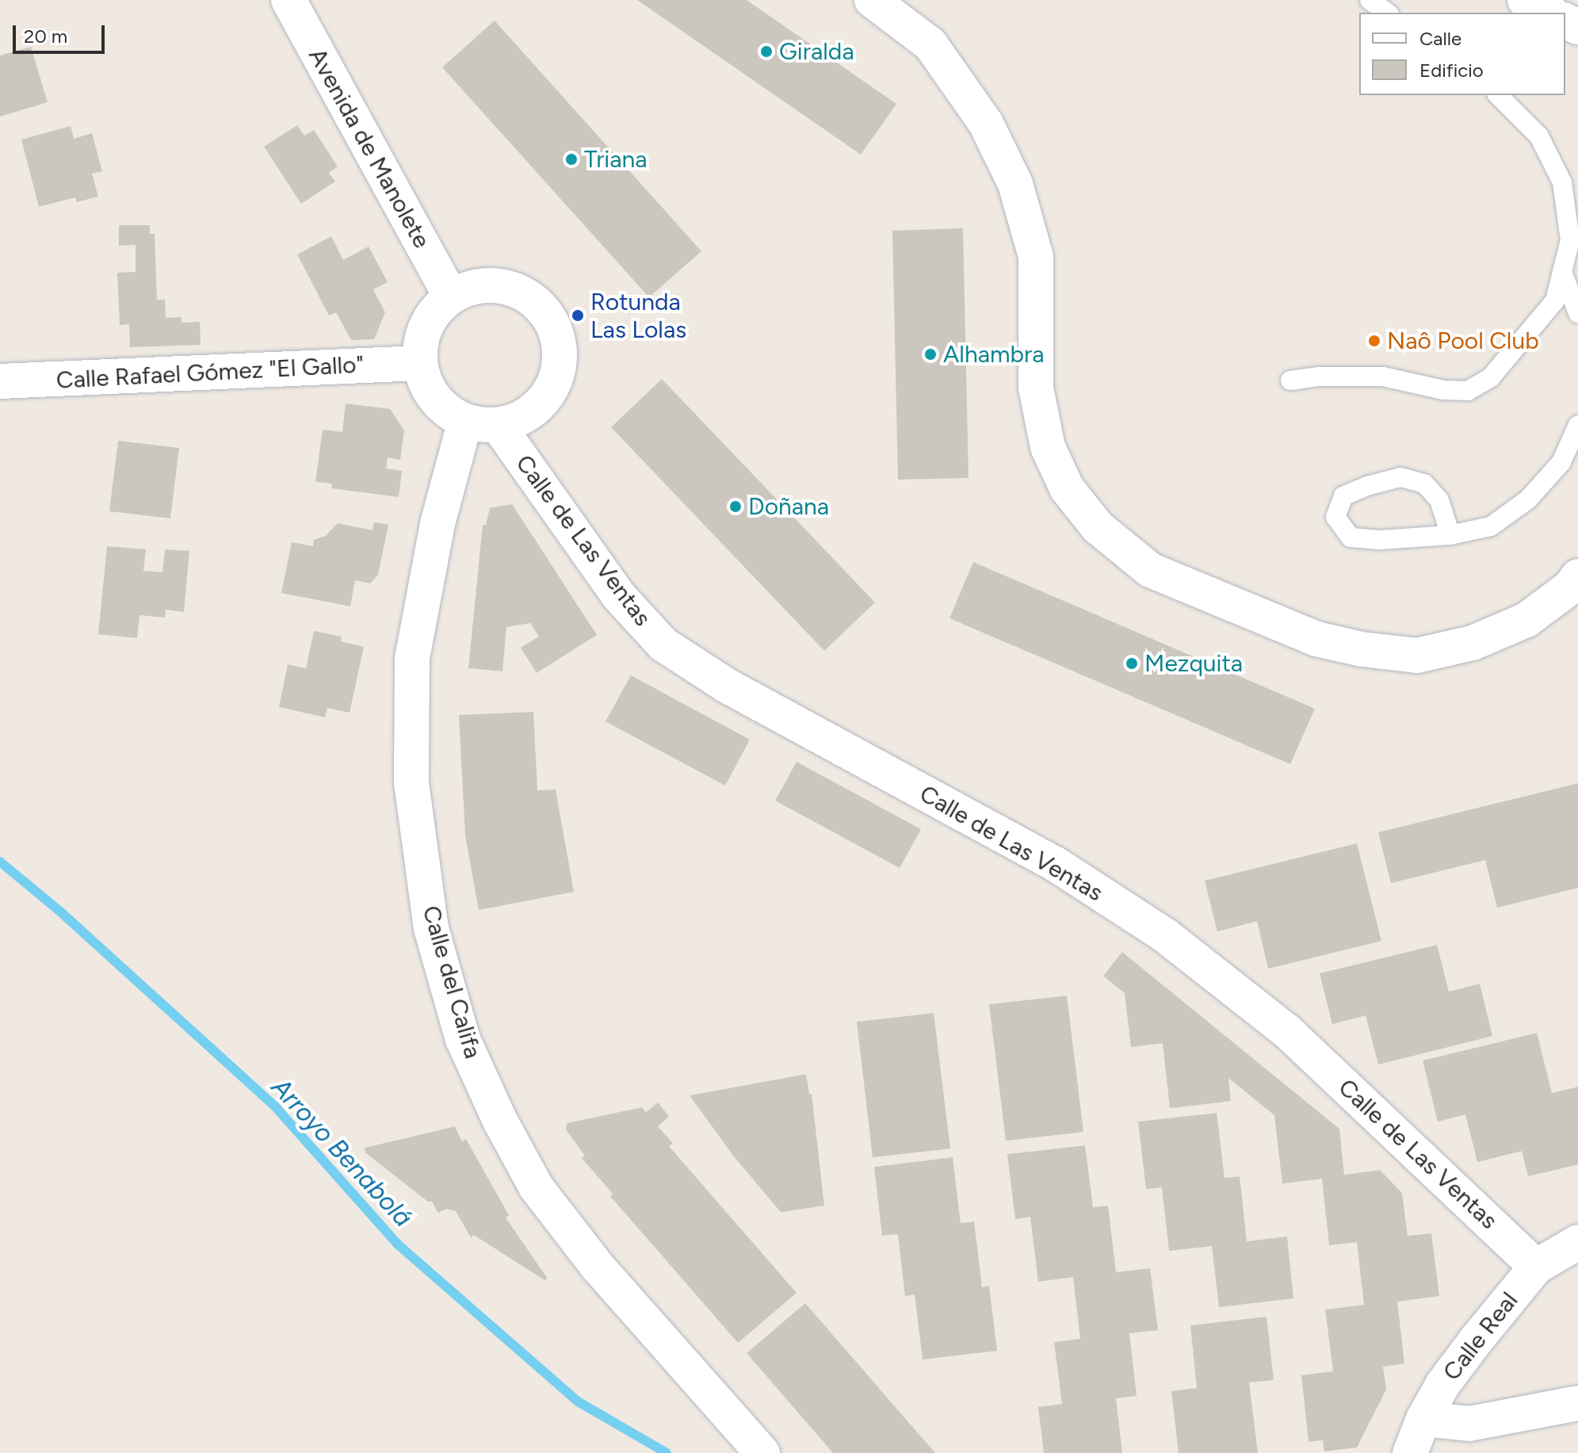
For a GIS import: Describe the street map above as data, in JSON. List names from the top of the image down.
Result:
{
  "streets": {
    "street": [
      "Avenida de Manolete",
      "Calle Rafael Gómez \"El Gallo\"",
      "Calle de Las Ventas",
      "Calle del Califa",
      "Calle Real"
    ]
  },
  "crossings": [
    ["Avenida de Manolete", "Calle Rafael Gómez \"El Gallo\""],
    ["Avenida de Manolete", "Calle de Las Ventas"],
    ["Avenida de Manolete", "Calle del Califa"],
    ["Calle Rafael Gómez \"El Gallo\"", "Calle de Las Ventas"],
    ["Calle Rafael Gómez \"El Gallo\"", "Calle del Califa"],
    ["Calle de Las Ventas", "Calle del Califa"],
    ["Calle de Las Ventas", "Calle Real"]
  ],
  "water": ["Arroyo Benabolá"],
  "places": [
    "Giralda",
    "Triana",
    "Rotunda Las Lolas",
    "Naô Pool Club",
    "Alhambra",
    "Doñana",
    "Mezquita"
  ],
  "legend": ["Calle", "Edificio"],
  "scale_bar": "20 m"
}
